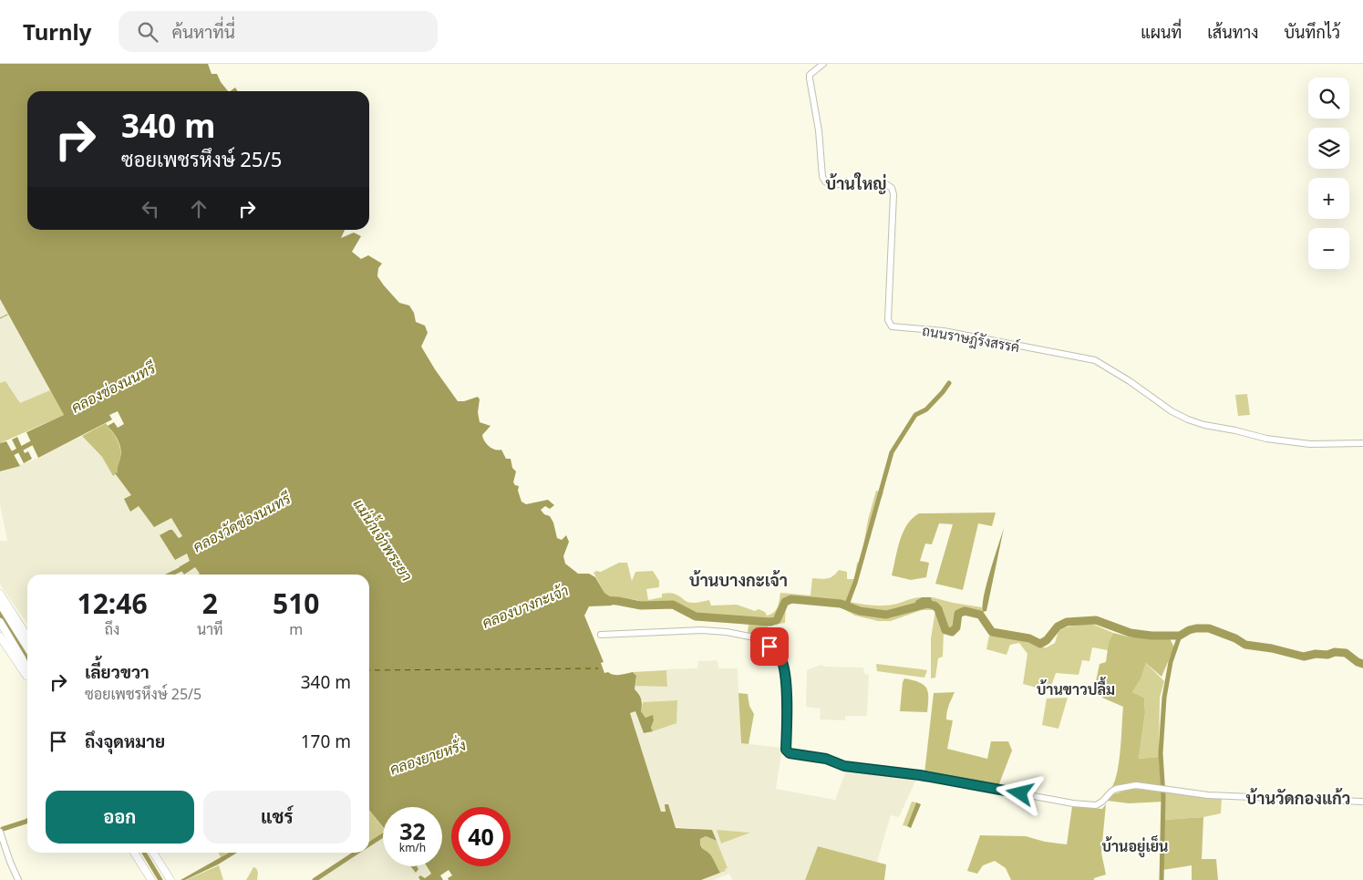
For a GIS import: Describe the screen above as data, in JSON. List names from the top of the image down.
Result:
{
  "streets": {
    "street": ["ถนนราษฎ์รังสรรค์"]
  },
  "districts": [
    "บ้านใหญ่",
    "บ้านบางกะเจ้า",
    "บ้านขาวปลื้ม",
    "บ้านวัดกองแก้ว",
    "บ้านอยู่เย็น"
  ],
  "water": [
    "คลองช่องนนทรี",
    "คลองวัดช่องนนทรี",
    "แม่น้ำเจ้าพระยา",
    "คลองบางกะเจ้า",
    "คลองยายหรั่ง"
  ],
  "page": {
    "header": "Turnly",
    "search": "ค้นหาที่นี่",
    "nav": ["แผนที่", "เส้นทาง", "บันทึกไว้"],
    "map_buttons": ["+", "−"],
    "turn": ["340 m", "ซอยเพชรหึงษ์ 25/5"],
    "eta": [
      "12:46",
      "ถึง",
      "2",
      "นาที",
      "510",
      "m"
    ],
    "list": [
      {
        "name": "เลี้ยวขวา",
        "note": "ซอยเพชรหึงษ์ 25/5",
        "value": "340 m"
      },
      {
        "name": "ถึงจุดหมาย",
        "value": "170 m"
      }
    ],
    "buttons": ["ออก", "แชร์"],
    "speed": "32 km/h",
    "limit": "40"
  }
}
